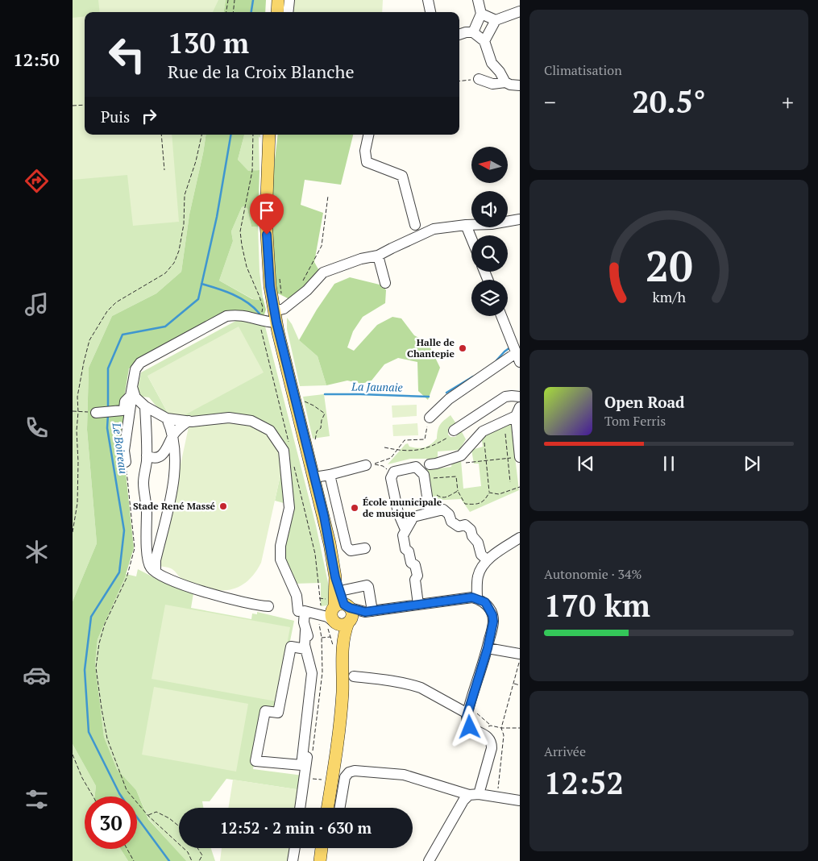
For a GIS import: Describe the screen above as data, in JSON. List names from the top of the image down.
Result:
{
  "water": ["La Jaunaie", "Le Boireau"],
  "places": ["Halle de Chantepie", "Stade René Massé", "École municipale de musique"],
  "north": "left",
  "page": {
    "tabs": "12:50",
    "tile": [
      "Climatisation",
      ["Autonomie · 34%", "170 km"],
      ["Arrivée", "12:52"]
    ],
    "turn": ["130 m", "Rue de la Croix Blanche"],
    "heat": ["−", "20.5°", "+"],
    "then": "Puis",
    "song": ["Open Road", "Tom Ferris"],
    "limit": "30",
    "trip": "12:52 · 2 min · 630 m",
    "gauge": ["20", "km/h"]
  }
}
